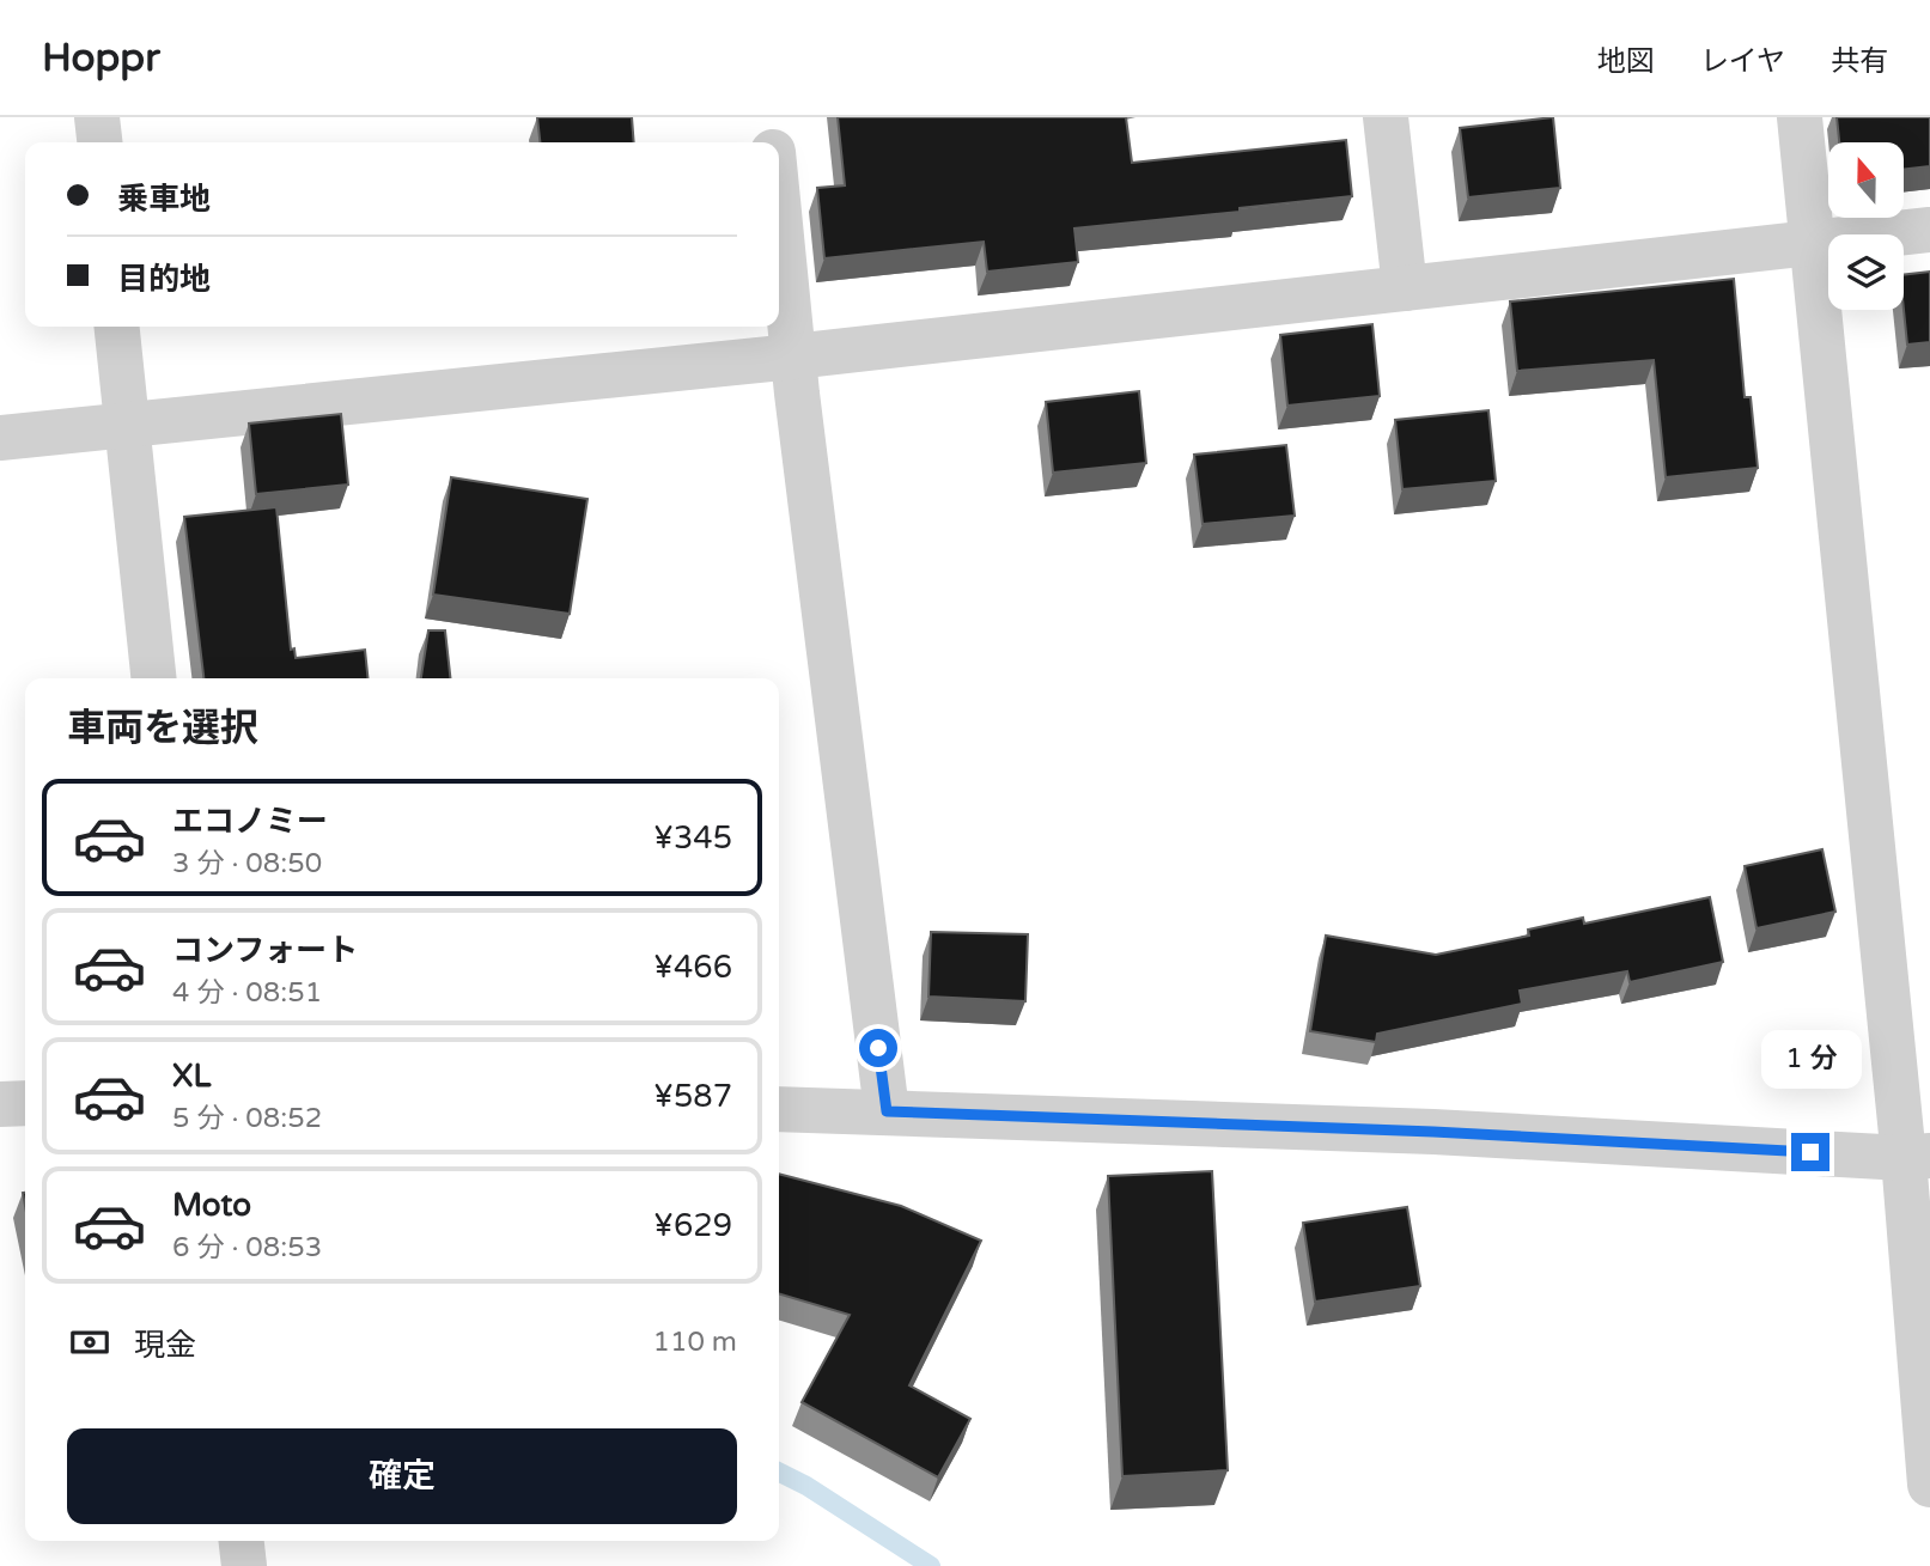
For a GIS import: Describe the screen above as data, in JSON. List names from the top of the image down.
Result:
{
  "north": "top",
  "page": {
    "header": "Hoppr",
    "nav": ["地図", "レイヤ", "共有"],
    "banner": ["乗車地", "目的地"],
    "heading": "車両を選択",
    "list": [
      {
        "name": "エコノミー",
        "note": "3 分 · 08:50",
        "value": "¥345"
      },
      {
        "name": "コンフォート",
        "note": "4 分 · 08:51",
        "value": "¥466"
      },
      {
        "name": "XL",
        "note": "5 分 · 08:52",
        "value": "¥587"
      },
      {
        "name": "Moto",
        "note": "6 分 · 08:53",
        "value": "¥629"
      }
    ],
    "bubble": "1 分",
    "pay": ["現金", "110 m"],
    "buttons": "確定"
  }
}
